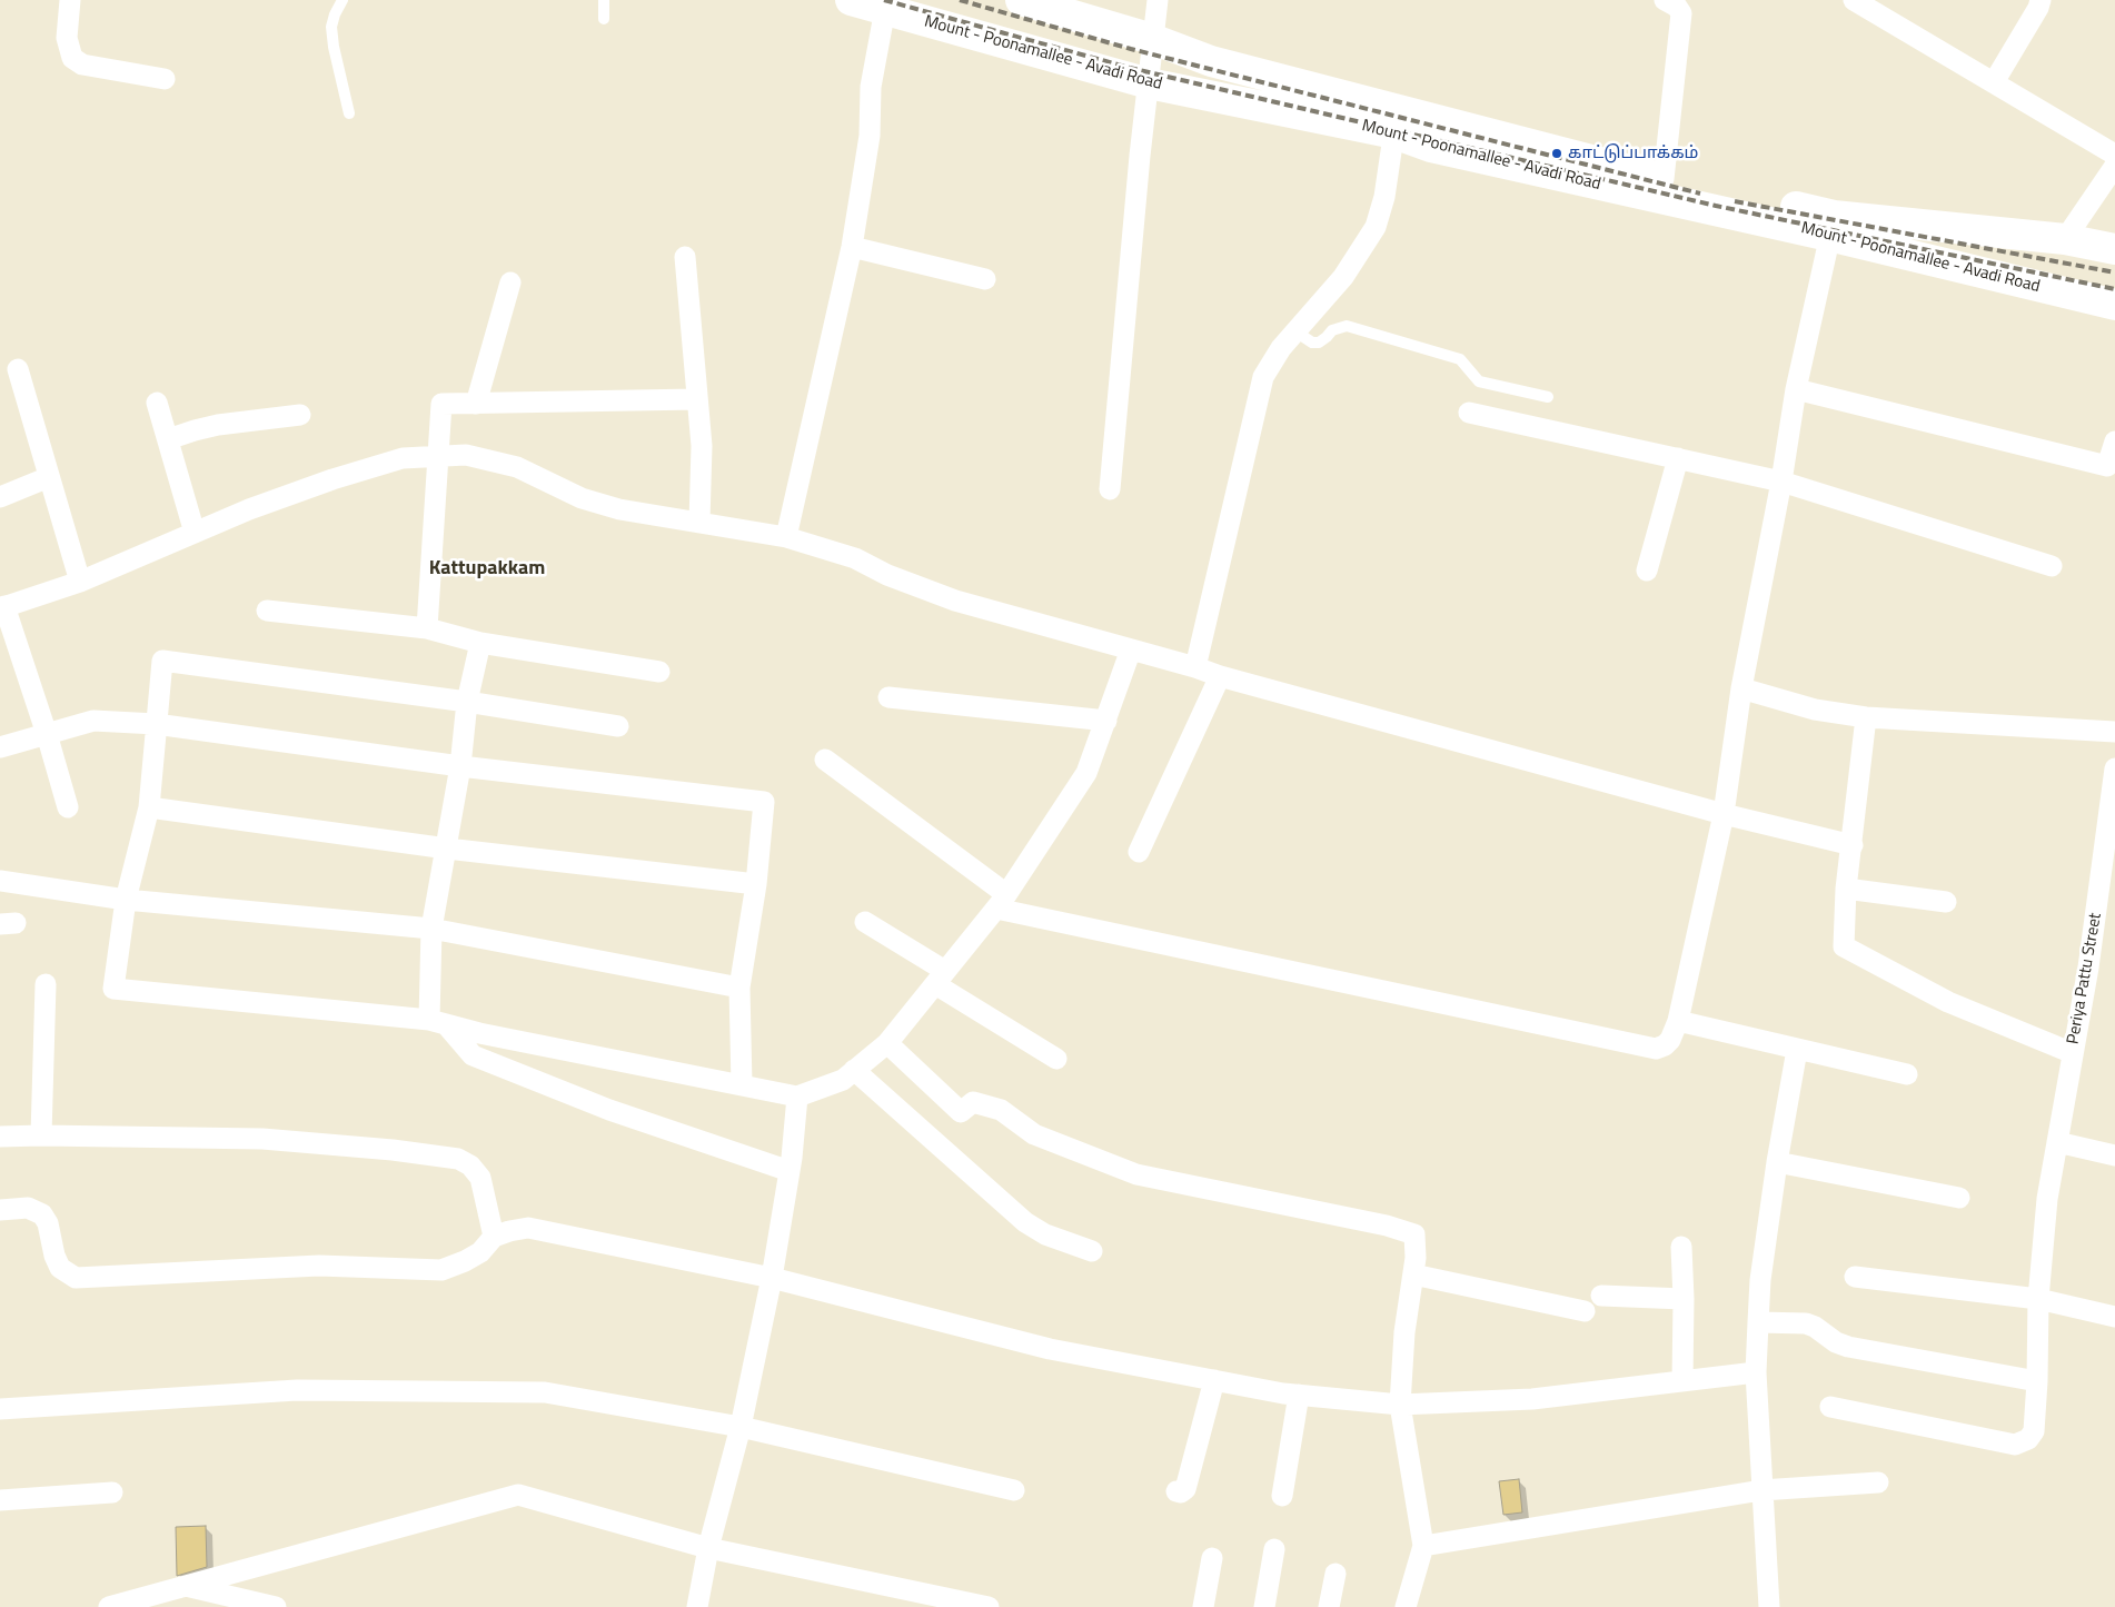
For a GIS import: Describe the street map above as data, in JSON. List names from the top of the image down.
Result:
{
  "streets": {
    "main road": ["Mount - Poonamallee - Avadi Road"],
    "street": ["Periya Pattu Street"]
  },
  "districts": ["Kattupakkam"],
  "places": ["காட்டுப்பாக்கம்"]
}
